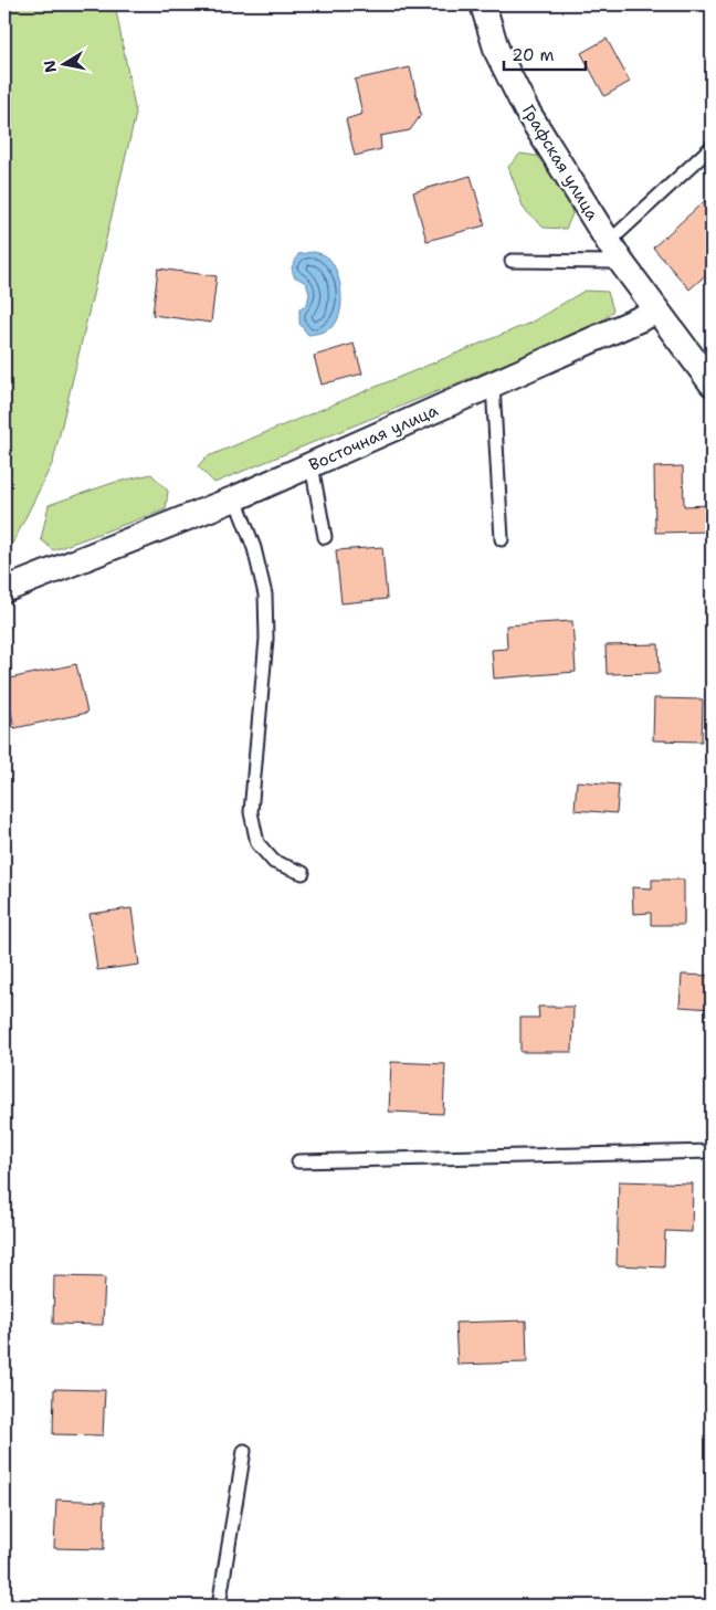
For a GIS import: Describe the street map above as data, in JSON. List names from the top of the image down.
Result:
{
  "streets": {
    "street": ["Графская улица", "Восточная улица"]
  },
  "crossings": [
    ["Графская улица", "Восточная улица"]
  ],
  "scale_bar": "20 m",
  "north": "left"
}
